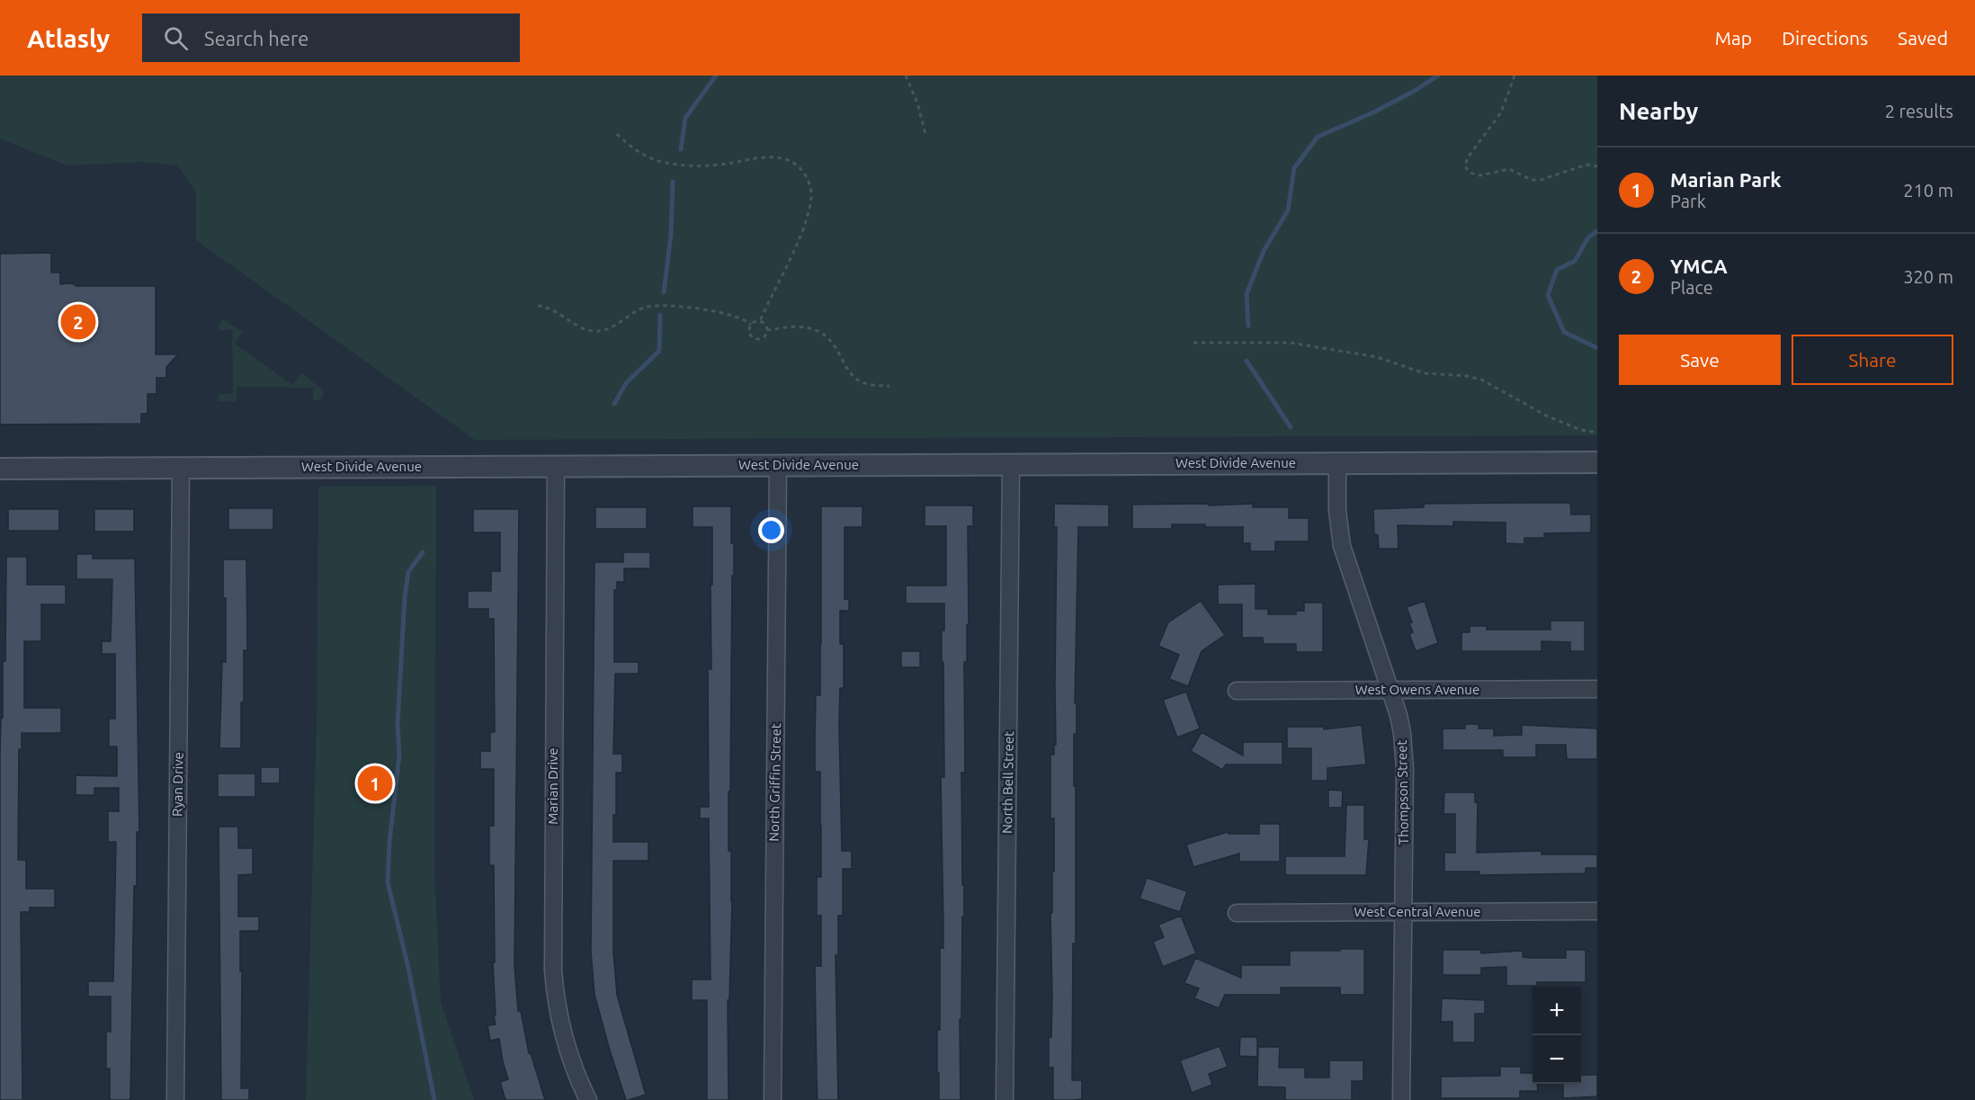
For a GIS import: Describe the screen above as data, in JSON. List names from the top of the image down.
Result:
{
  "streets": {
    "street": [
      "West Divide Avenue",
      "West Owens Avenue",
      "North Griffin Street",
      "North Bell Street",
      "Ryan Drive",
      "Marian Drive",
      "Thompson Street",
      "West Central Avenue"
    ]
  },
  "crossings": [
    ["West Divide Avenue", "North Griffin Street"],
    ["West Divide Avenue", "North Bell Street"],
    ["West Divide Avenue", "Ryan Drive"],
    ["West Divide Avenue", "Marian Drive"],
    ["West Divide Avenue", "Thompson Street"],
    ["West Owens Avenue", "Thompson Street"],
    ["Thompson Street", "West Central Avenue"]
  ],
  "page": {
    "header": "Atlasly",
    "search": "Search here",
    "nav": ["Map", "Directions", "Saved"],
    "heading": ["Nearby", "2 results"],
    "list": [
      {
        "mark": "1",
        "name": "Marian Park",
        "note": "Park",
        "value": "210 m"
      },
      {
        "mark": "2",
        "name": "YMCA",
        "note": "Place",
        "value": "320 m"
      }
    ],
    "pins": ["2", "1"],
    "buttons": ["Save", "Share"],
    "map_buttons": ["+", "−"]
  }
}
